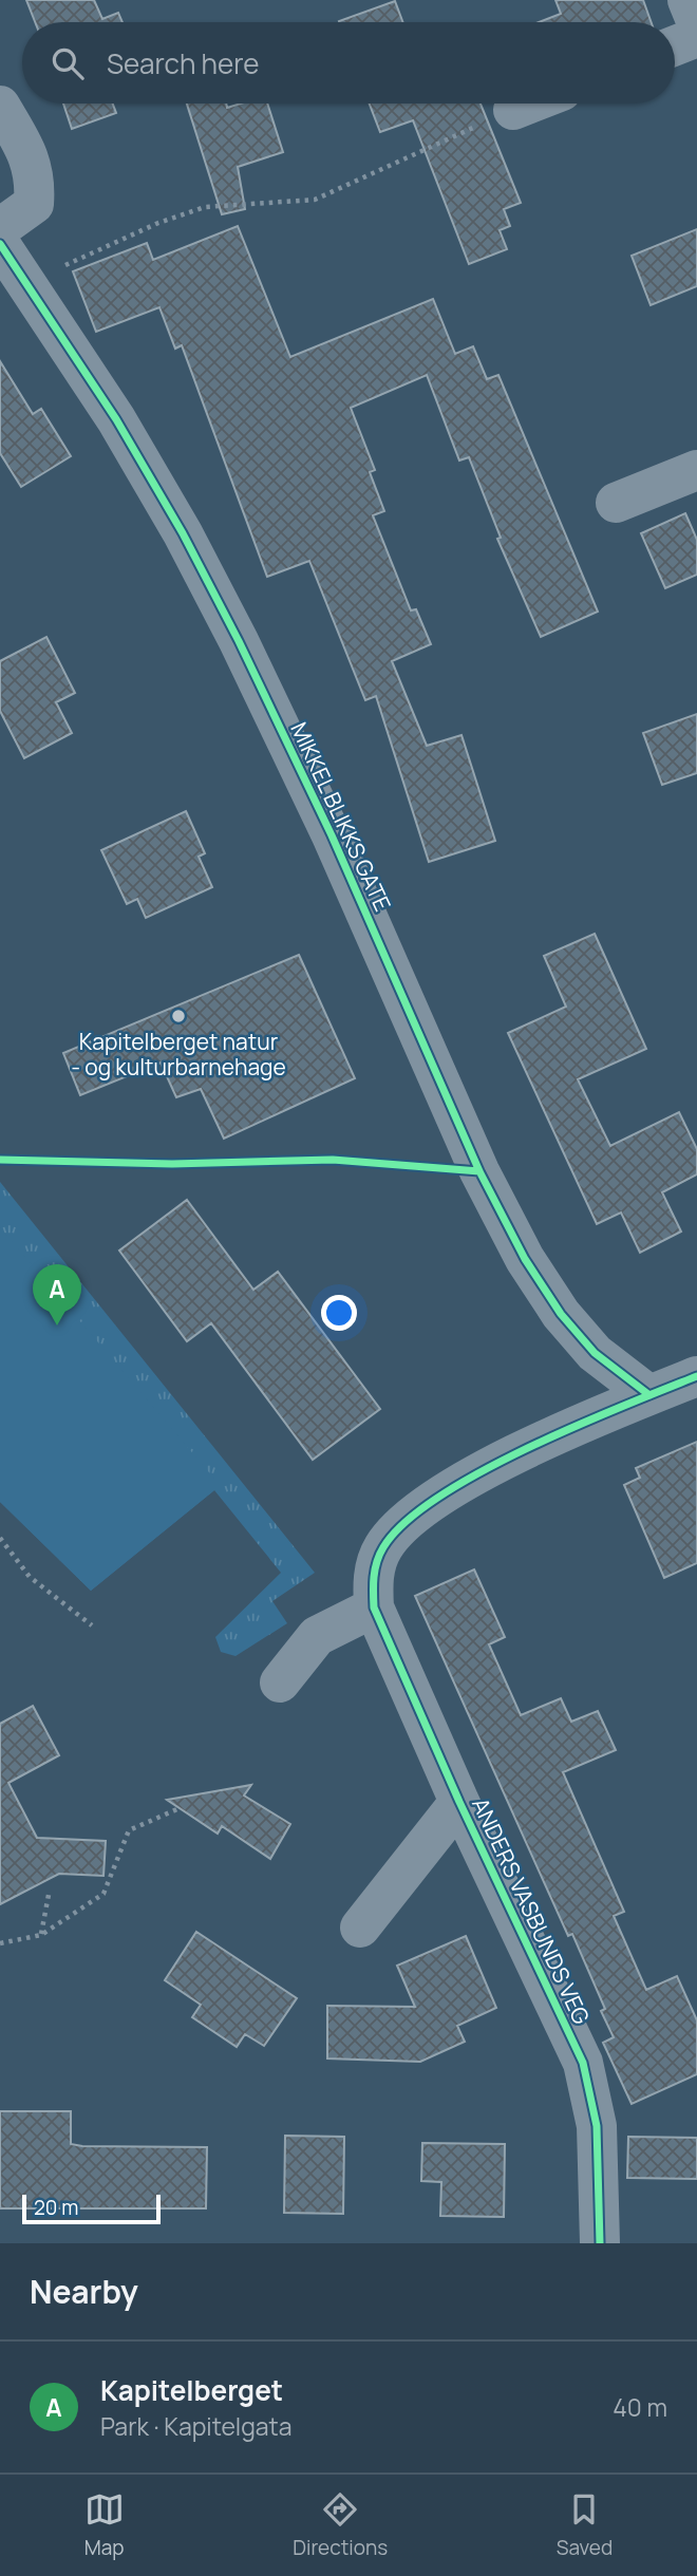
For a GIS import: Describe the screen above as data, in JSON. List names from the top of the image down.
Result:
{
  "streets": {
    "street": ["MIKKEL BLIKKS GATE", "ANDERS VASBUNDS VEG"]
  },
  "places": ["Kapitelberget natur - og kulturbarnehage"],
  "scale_bar": "20 m",
  "page": {
    "search": "Search here",
    "pins": "A",
    "scale": "20 m",
    "heading": "Nearby",
    "list": [
      {
        "mark": "A",
        "name": "Kapitelberget",
        "note": "Park · Kapitelgata",
        "value": "40 m"
      }
    ],
    "nav": ["Map", "Directions", "Saved"]
  }
}
